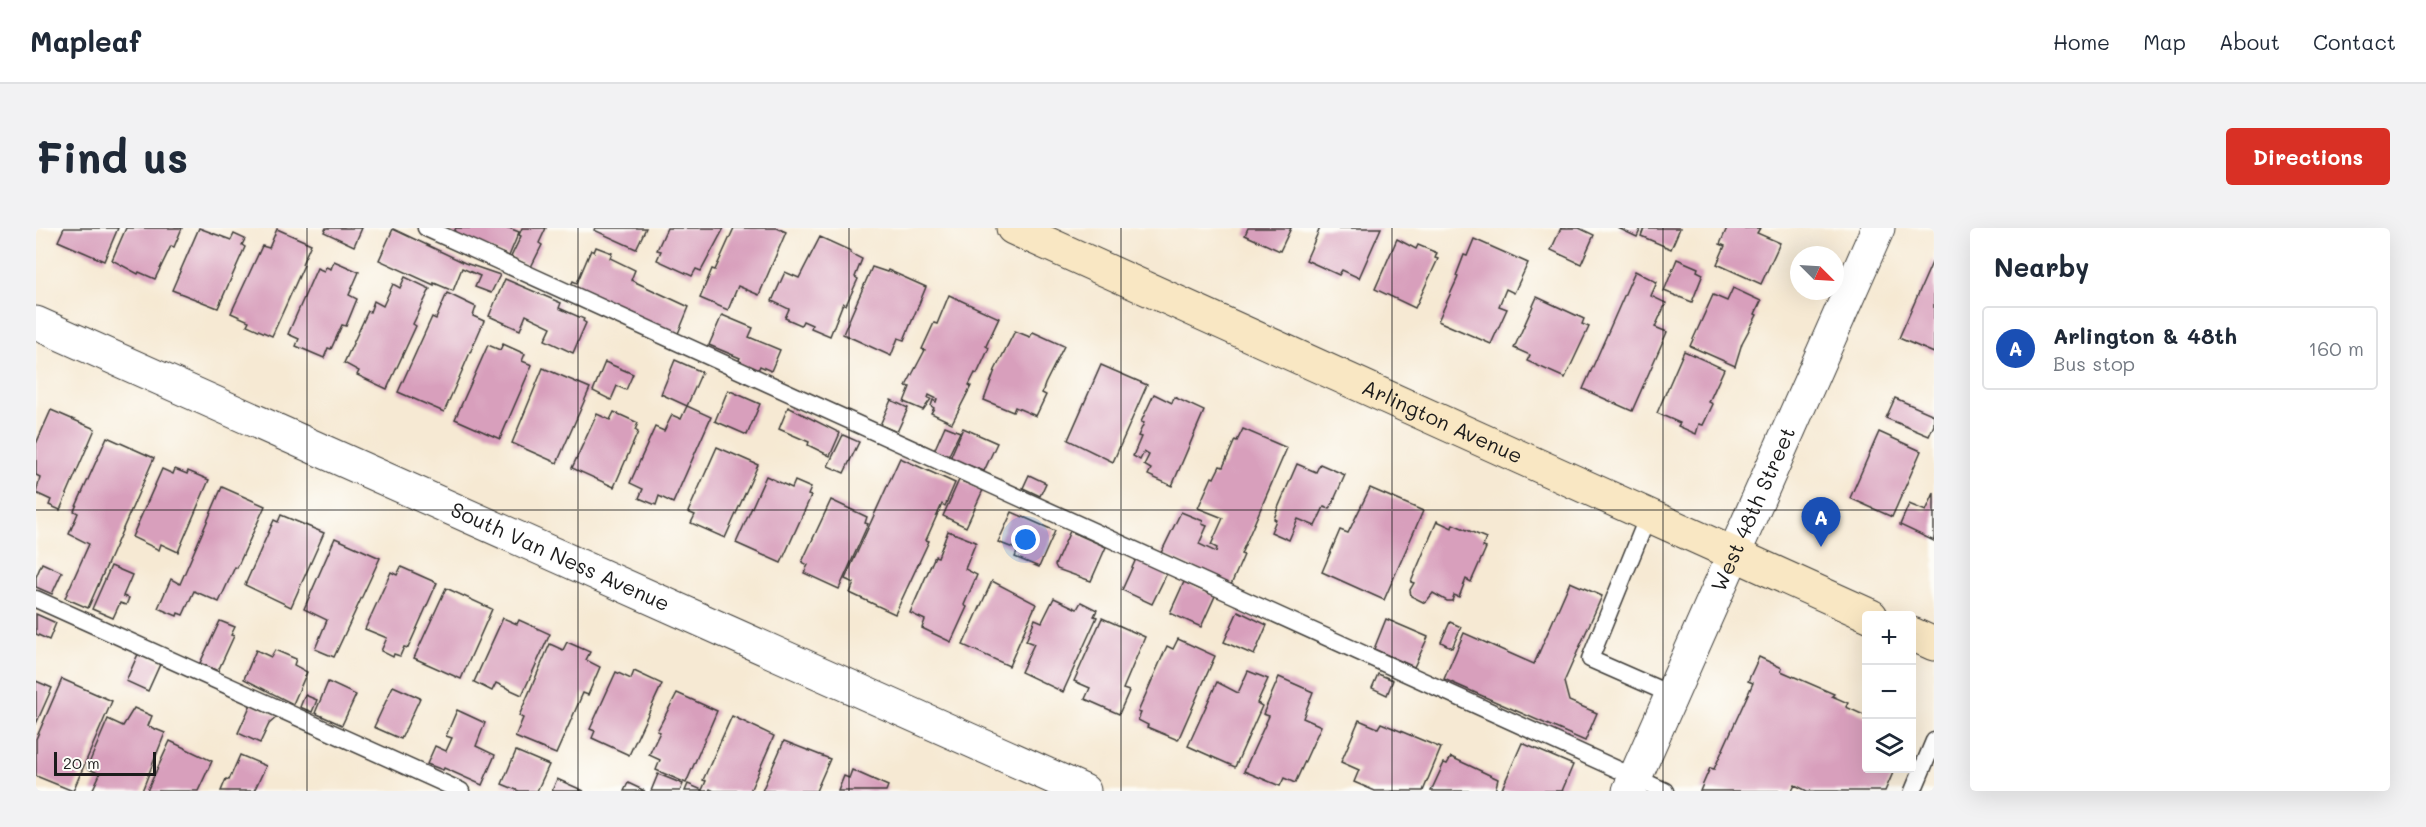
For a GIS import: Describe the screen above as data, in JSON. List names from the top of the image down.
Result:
{
  "streets": {
    "main road": ["Arlington Avenue"],
    "street": ["West 48th Street", "South Van Ness Avenue"]
  },
  "crossings": [
    ["Arlington Avenue", "West 48th Street"]
  ],
  "scale_bar": "20 m",
  "north": "bottom right",
  "page": {
    "header": "Mapleaf",
    "nav": [
      "Home",
      "Map",
      "About",
      "Contact"
    ],
    "buttons": "Directions",
    "title": "Find us",
    "heading": "Nearby",
    "list": [
      {
        "mark": "A",
        "name": "Arlington & 48th",
        "note": "Bus stop",
        "value": "160 m"
      }
    ],
    "pins": "A",
    "map_buttons": ["+", "−"],
    "scale": "20 m"
  }
}
